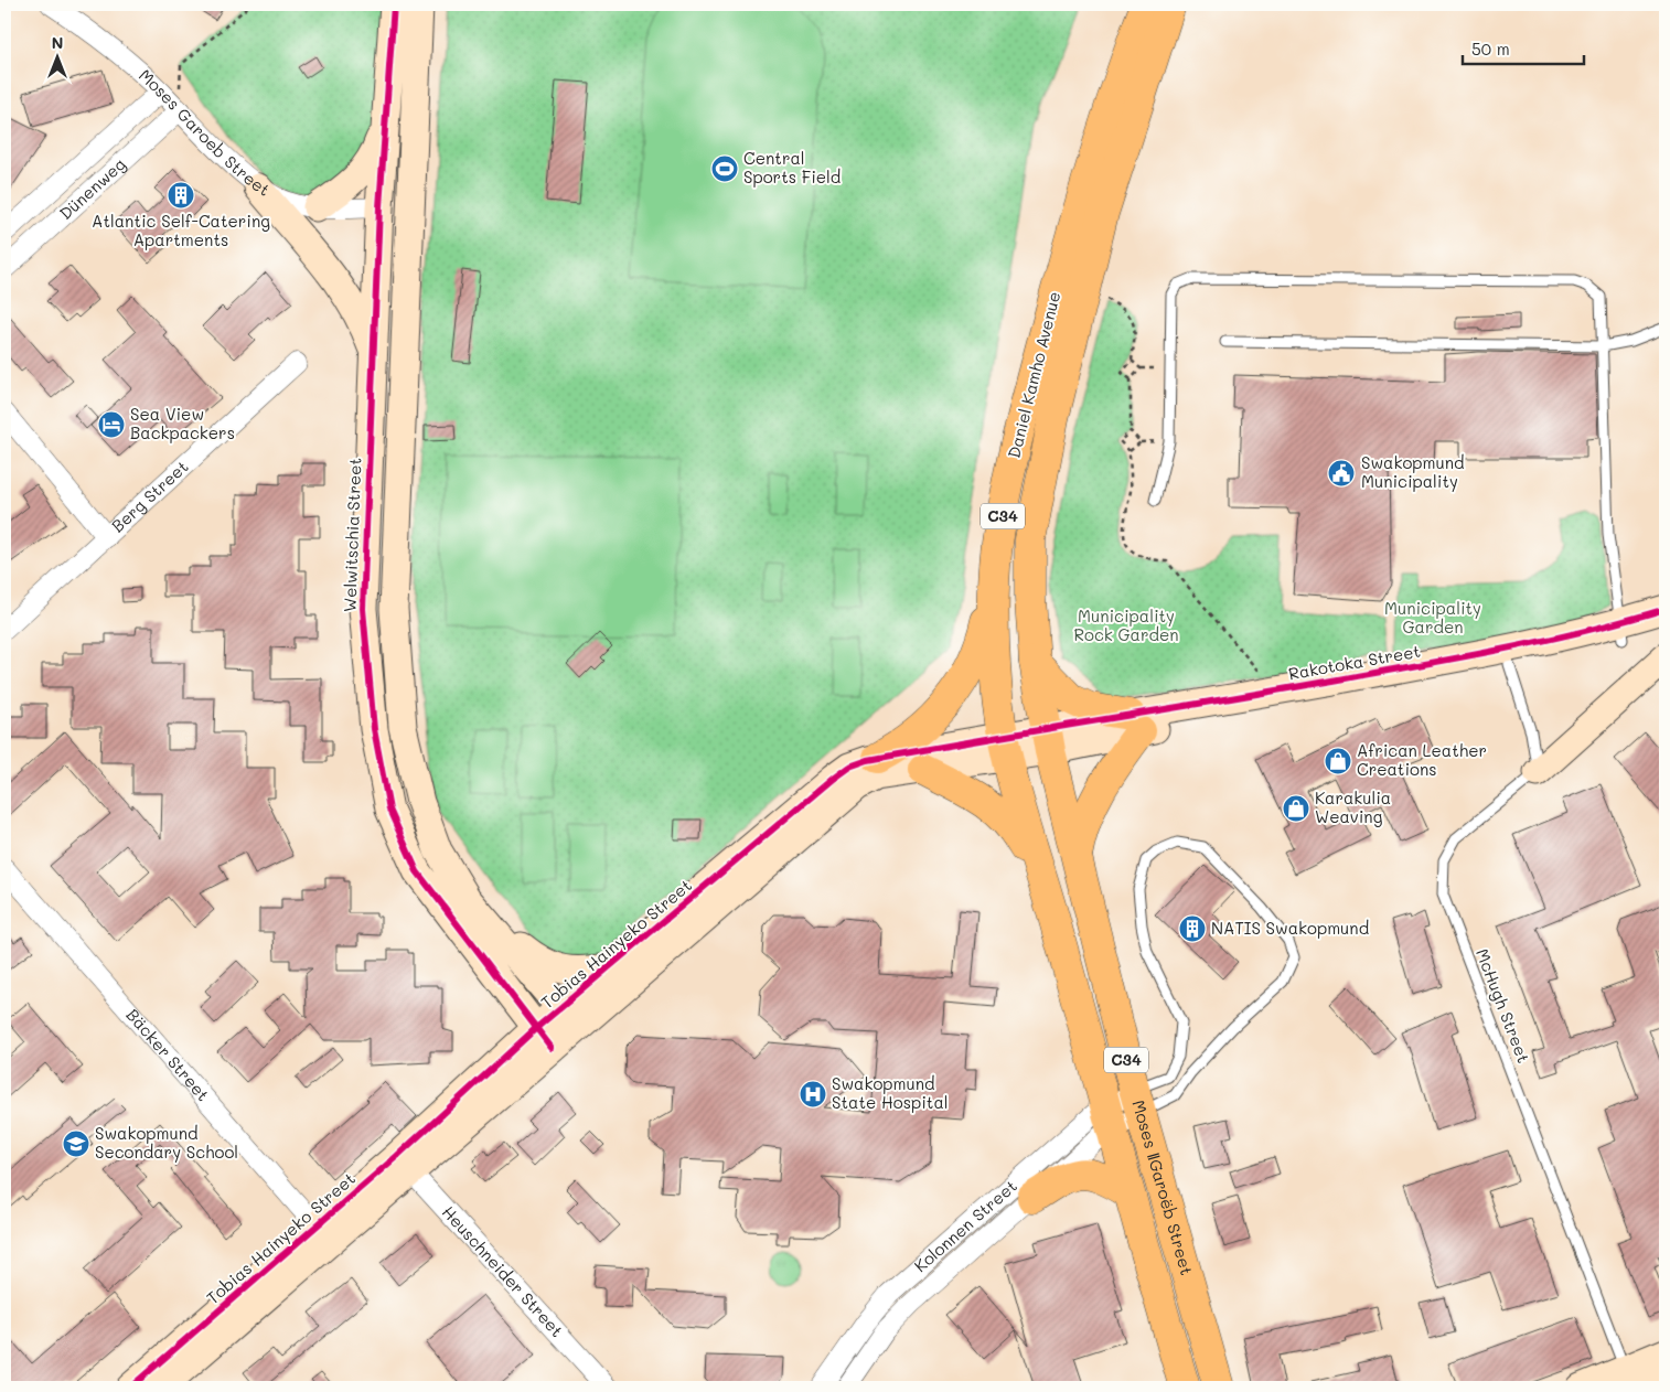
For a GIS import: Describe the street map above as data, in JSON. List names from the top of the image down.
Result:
{
  "streets": {
    "main road": ["Daniel Kamho Avenue", "C34", "Moses ǁGaroëb Street"],
    "street": [
      "Moses Garoeb Street",
      "Dünenweg",
      "Berg Street",
      "Welwitschia Street",
      "Rakotoka Street",
      "Tobias Hainyeko Street",
      "Bäcker Street",
      "Kolonnen Street",
      "Heuschneider Street"
    ],
    "lane": ["McHugh Street"]
  },
  "crossings": [
    ["Moses Garoeb Street", "Dünenweg"],
    ["Moses Garoeb Street", "Welwitschia Street"],
    ["Daniel Kamho Avenue", "Rakotoka Street"],
    ["Daniel Kamho Avenue", "Tobias Hainyeko Street"],
    ["Daniel Kamho Avenue", "Moses ǁGaroëb Street"],
    ["Welwitschia Street", "Tobias Hainyeko Street"],
    ["Rakotoka Street", "Tobias Hainyeko Street"],
    ["Rakotoka Street", "Moses ǁGaroëb Street"],
    ["Tobias Hainyeko Street", "Bäcker Street"],
    ["Tobias Hainyeko Street", "Moses ǁGaroëb Street"],
    ["Tobias Hainyeko Street", "Heuschneider Street"],
    ["Moses ǁGaroëb Street", "Kolonnen Street"]
  ],
  "parks": ["Municipality Garden", "Municipality Rock Garden"],
  "places": {
    "sports": ["Central Sports Field"],
    "building": ["Atlantic Self-Catering Apartments", "NATIS Swakopmund"],
    "hotel": ["Sea View Backpackers"],
    "public building": ["Swakopmund Municipality"],
    "shop": ["African Leather Creations", "Karakulia Weaving"],
    "hospital": ["Swakopmund State Hospital"],
    "school or university": ["Swakopmund Secondary School"]
  },
  "scale_bar": "50 m",
  "north": "top"
}
